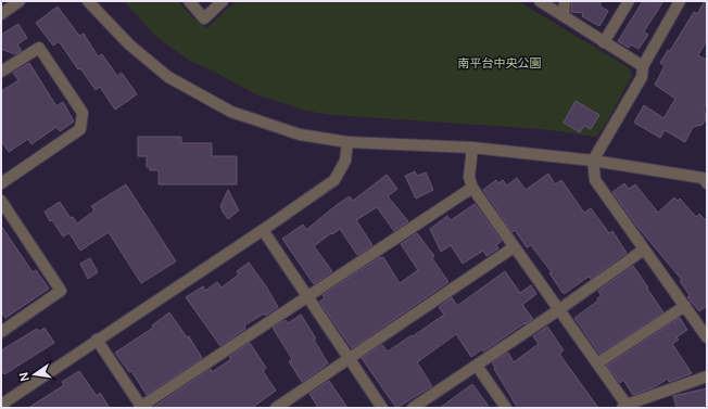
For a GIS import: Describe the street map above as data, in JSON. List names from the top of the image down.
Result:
{
  "parks": ["南平台中央公園"],
  "north": "left"
}
